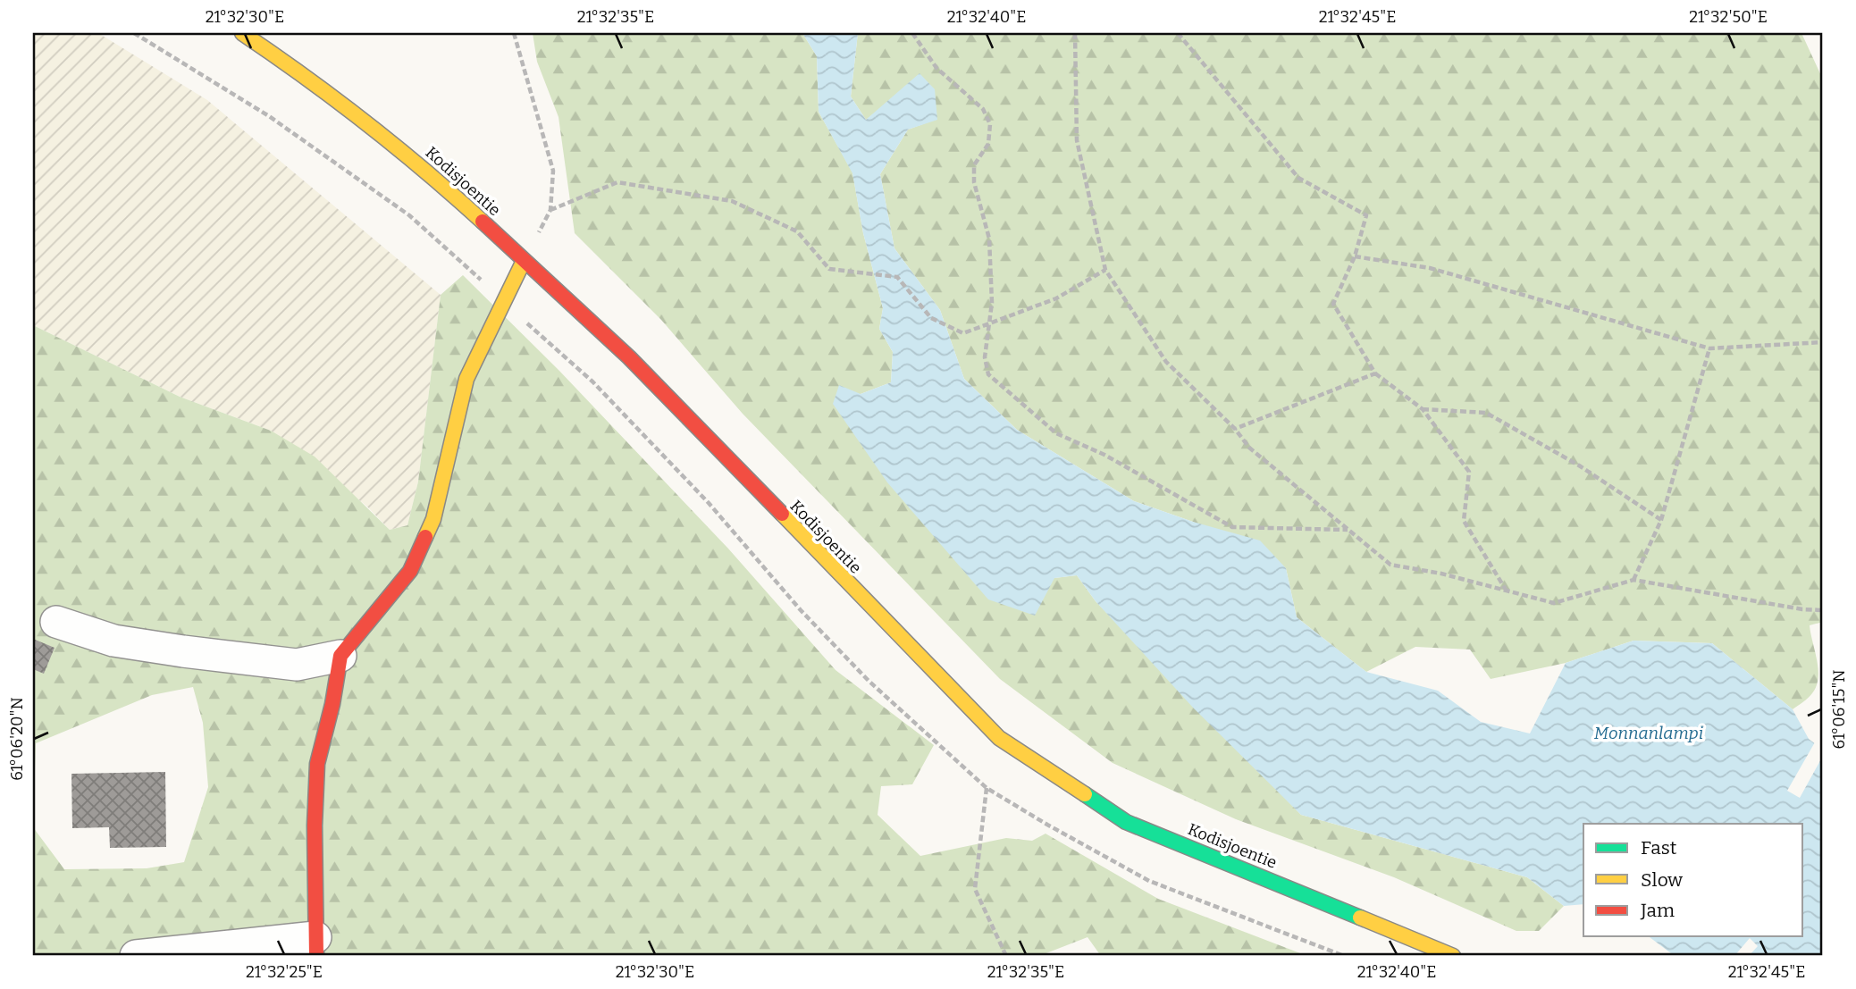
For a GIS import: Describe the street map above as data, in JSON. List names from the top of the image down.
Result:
{
  "streets": {
    "street": ["Kodisjoentie"]
  },
  "water": ["Monnanlampi"],
  "legend": ["Fast", "Slow", "Jam"],
  "coordinates": [
    "21°32'30\"E",
    "21°32'35\"E",
    "21°32'40\"E",
    "21°32'45\"E",
    "21°32'50\"E",
    "61°06'15\"N",
    "61°06'20\"N",
    "21°32'25\"E"
  ]
}
